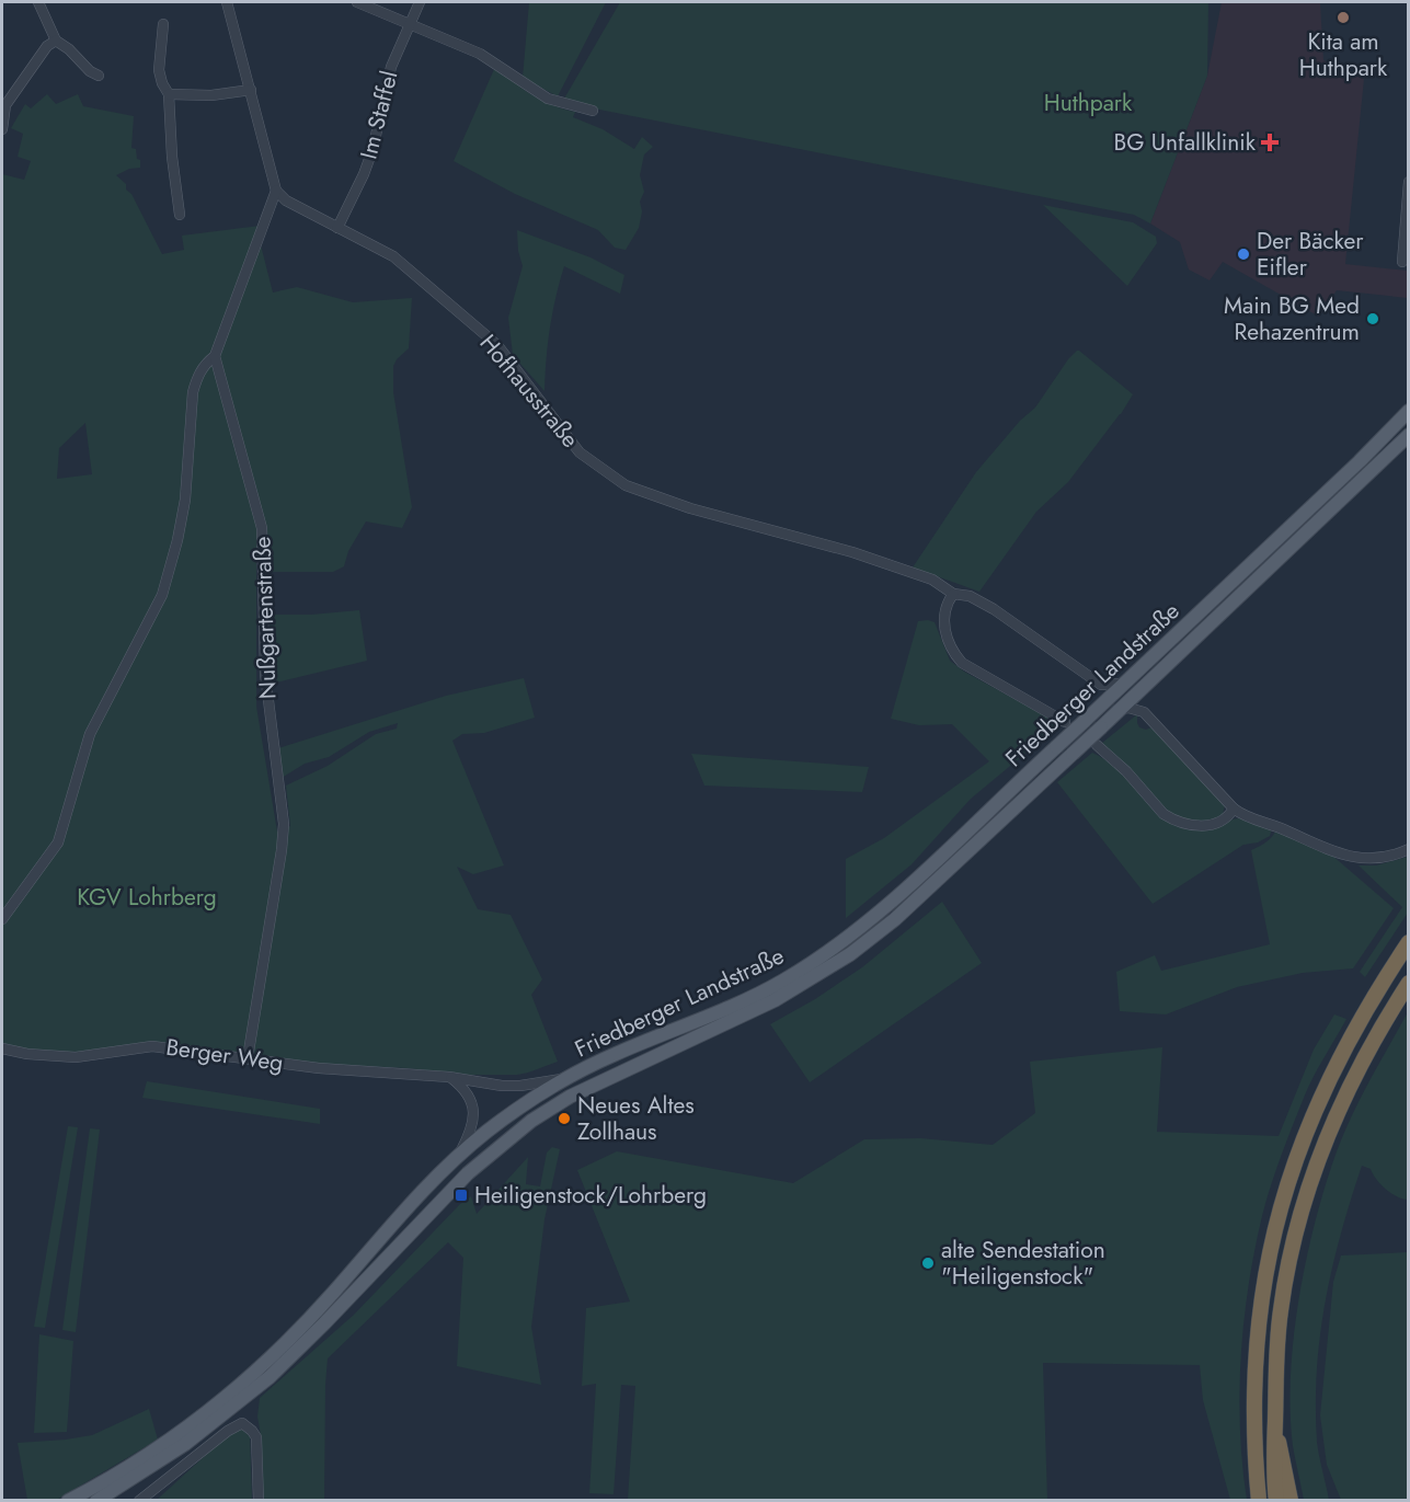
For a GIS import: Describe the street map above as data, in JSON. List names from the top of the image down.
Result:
{
  "streets": {
    "main road": ["Friedberger Landstraße"],
    "street": [
      "Im Staffel",
      "Hofhausstraße",
      "Nußgartenstraße",
      "Berger Weg"
    ]
  },
  "crossings": [
    ["Im Staffel", "Hofhausstraße"],
    ["Nußgartenstraße", "Berger Weg"],
    ["Friedberger Landstraße", "Berger Weg"]
  ],
  "parks": ["Huthpark", "KGV Lohrberg"],
  "places": {
    "other": [
      "Kita am Huthpark",
      "Der Bäcker Eifler",
      "Main BG Med Rehazentrum",
      "Neues Altes Zollhaus",
      "alte Sendestation \"Heiligenstock\""
    ],
    "health": ["BG Unfallklinik"],
    "transit": ["Heiligenstock/Lohrberg"]
  }
}
